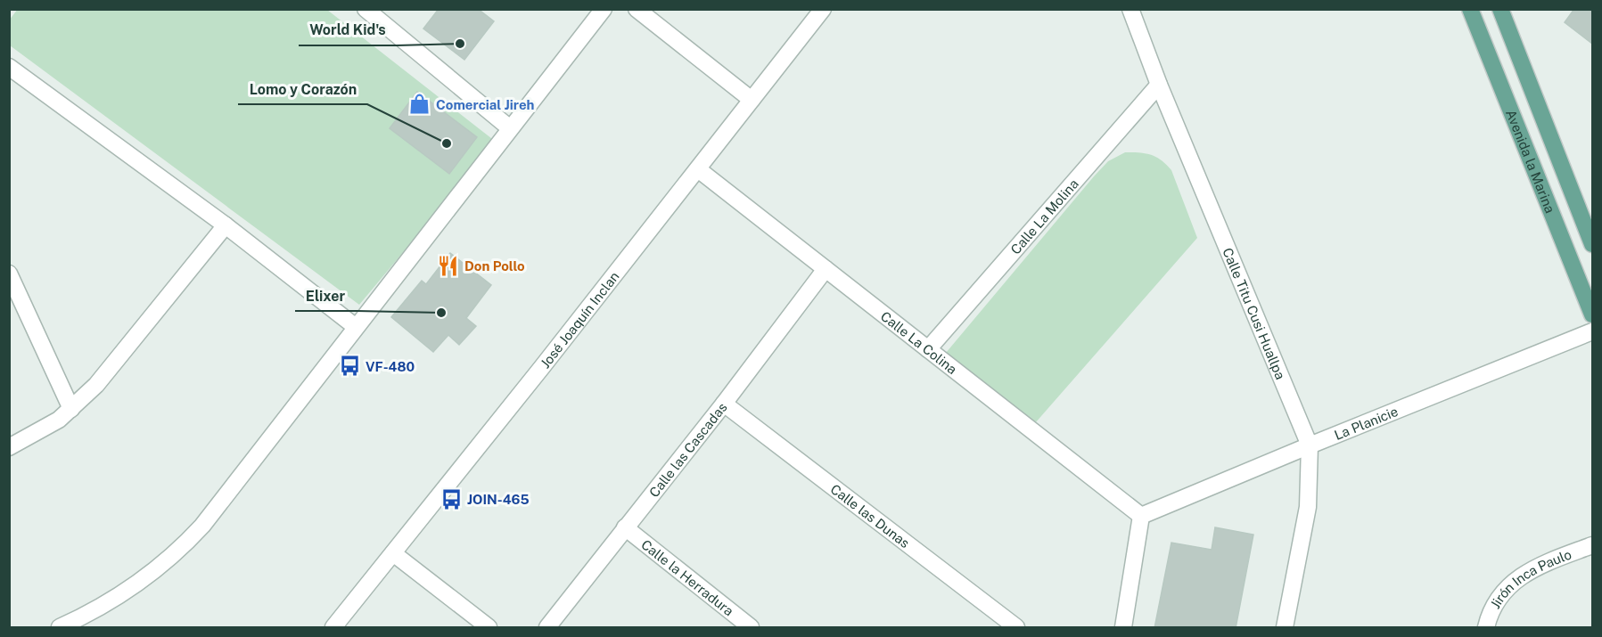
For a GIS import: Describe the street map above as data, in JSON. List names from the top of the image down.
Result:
{
  "streets": {
    "main road": ["Avenida la Marina"],
    "street": [
      "Calle La Molina",
      "Calle Titu Cusi Huallpa",
      "José Joaquín Inclan",
      "Calle La Colina",
      "La Planicie",
      "Calle las Cascadas",
      "Calle las Dunas",
      "Calle la Herradura",
      "Jirón Inca Paulo"
    ]
  },
  "crossings": [
    ["Calle La Molina", "Calle Titu Cusi Huallpa"],
    ["Calle La Molina", "Calle La Colina"],
    ["Calle Titu Cusi Huallpa", "La Planicie"],
    ["José Joaquín Inclan", "Calle La Colina"],
    ["Calle La Colina", "La Planicie"],
    ["Calle La Colina", "Calle las Cascadas"],
    ["Calle las Cascadas", "Calle las Dunas"],
    ["Calle las Cascadas", "Calle la Herradura"]
  ],
  "places": {
    "other": ["World Kid's", "Lomo y Corazón", "Elixer"],
    "shop": ["Comercial Jireh"],
    "restaurant": ["Don Pollo"],
    "bus stop": ["VF-480", "JOIN-465"]
  }
}
